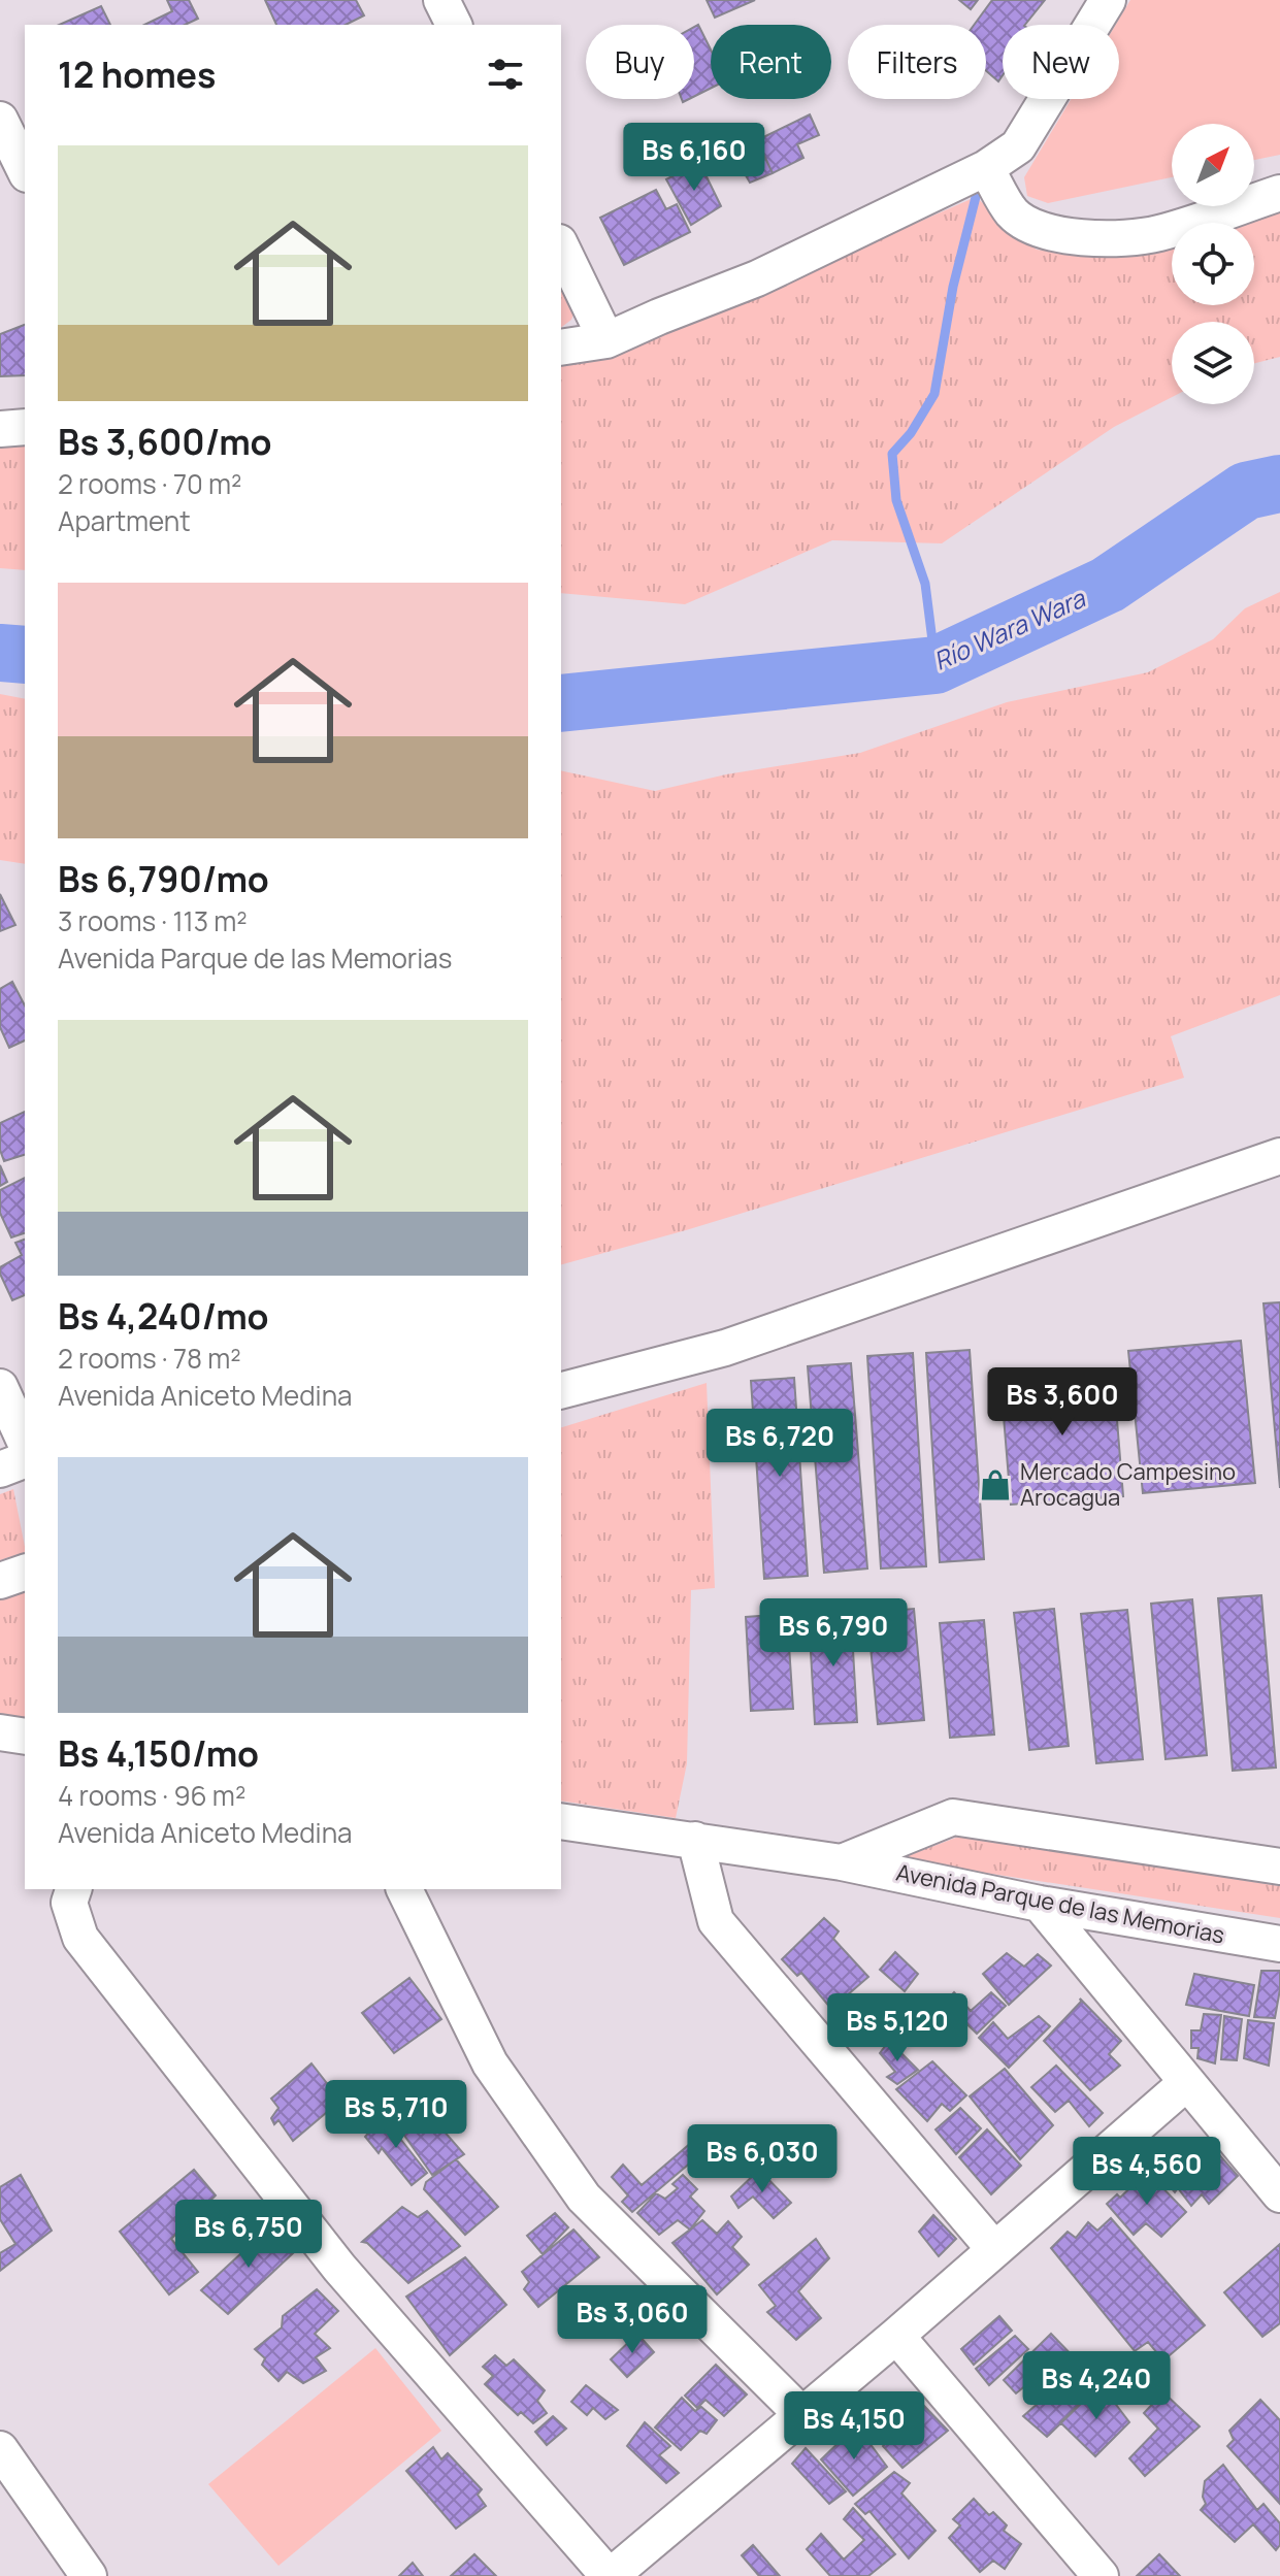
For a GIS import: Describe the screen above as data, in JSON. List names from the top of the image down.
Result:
{
  "streets": {
    "street": ["Avenida Parque de las Memorias"]
  },
  "water": ["Río Wara Wara"],
  "places": {
    "shop": ["Mercado Campesino Arocagua"]
  },
  "north": "top right",
  "page": {
    "chip": [
      "Buy",
      "Rent",
      "Filters",
      "New"
    ],
    "heading": "12 homes",
    "price": [
      "Bs 6,160",
      "Bs 3,600",
      "Bs 6,720",
      "Bs 6,790",
      "Bs 5,120",
      "Bs 5,710",
      "Bs 6,030",
      "Bs 4,560",
      "Bs 6,750",
      "Bs 3,060",
      "Bs 4,240",
      "Bs 4,150"
    ],
    "list": [
      {
        "name": "Bs 3,600/mo",
        "note": "2 rooms · 70 m² · Apartment"
      },
      {
        "name": "Bs 6,790/mo",
        "note": "3 rooms · 113 m² · Avenida Parque de las Memorias"
      },
      {
        "name": "Bs 4,240/mo",
        "note": "2 rooms · 78 m² · Avenida Aniceto Medina"
      },
      {
        "name": "Bs 4,150/mo",
        "note": "4 rooms · 96 m² · Avenida Aniceto Medina"
      }
    ]
  }
}
